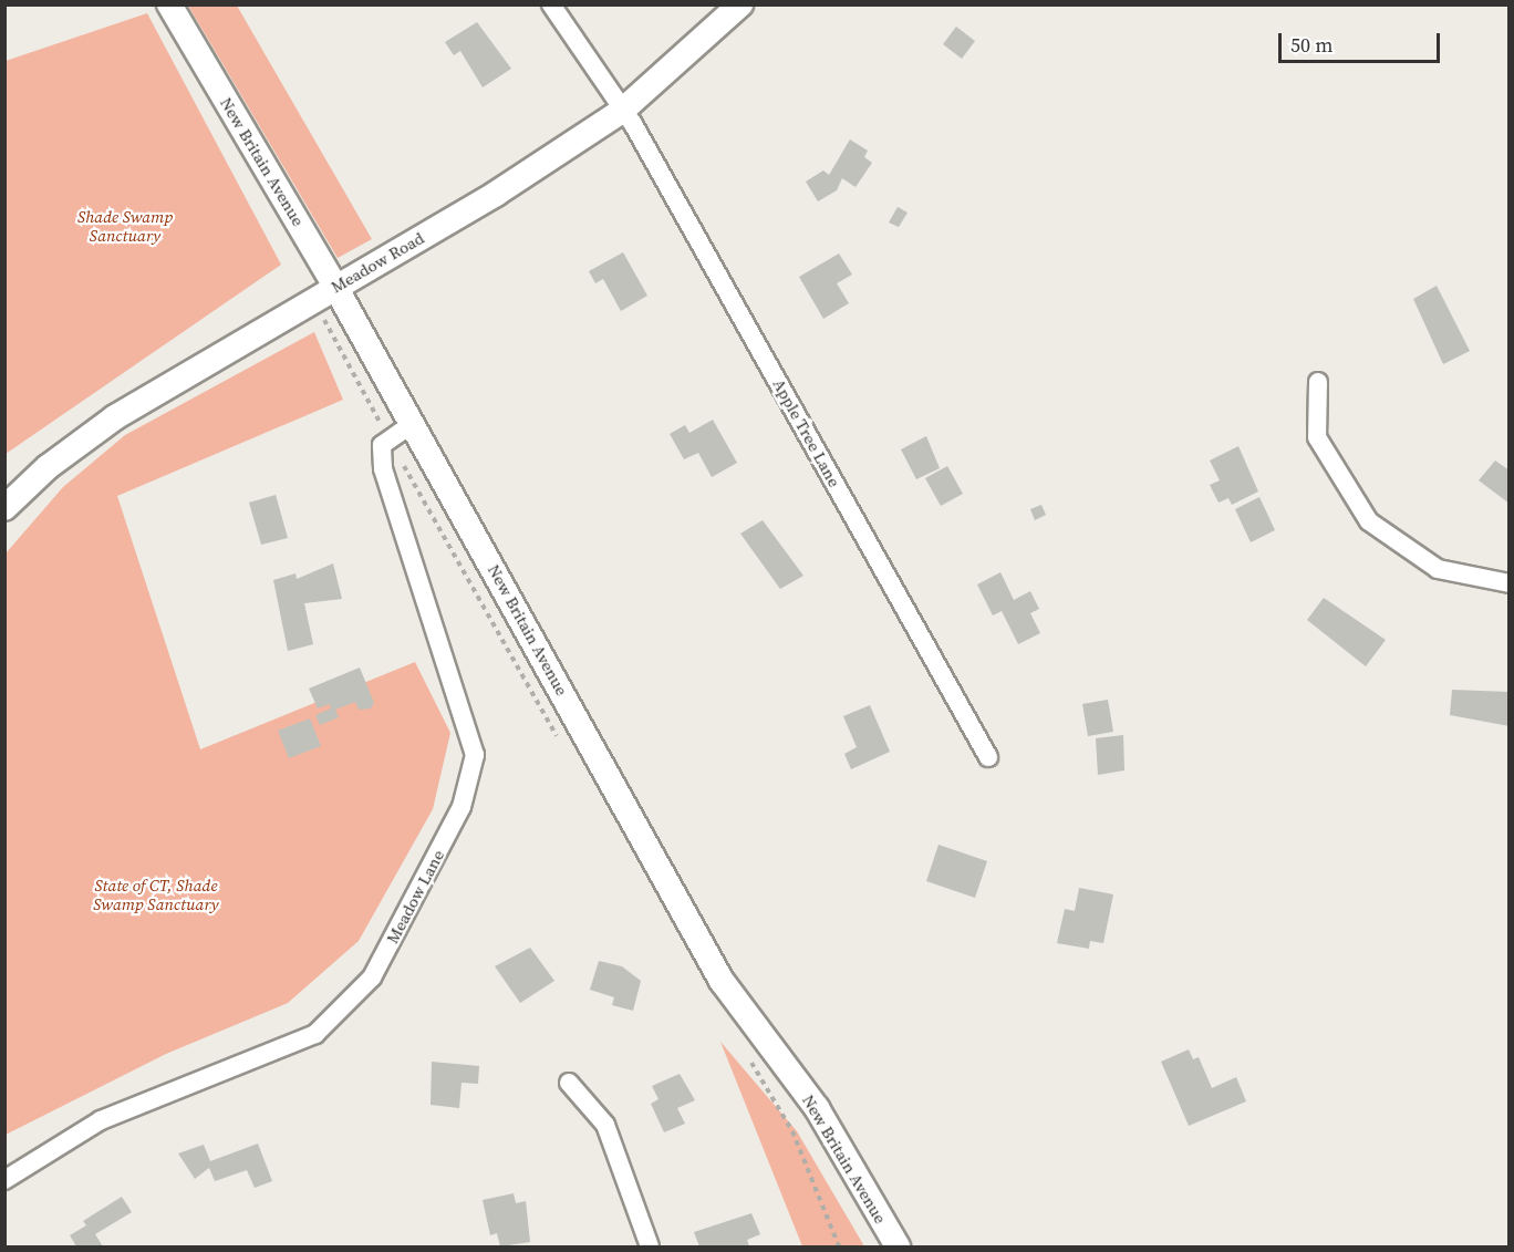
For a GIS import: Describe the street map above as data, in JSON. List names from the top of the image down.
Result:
{
  "streets": {
    "street": [
      "New Britain Avenue",
      "Meadow Road",
      "Apple Tree Lane",
      "Meadow Lane"
    ]
  },
  "crossings": [
    ["New Britain Avenue", "Meadow Road"],
    ["New Britain Avenue", "Meadow Lane"],
    ["Meadow Road", "Apple Tree Lane"]
  ],
  "parks": ["Shade Swamp Sanctuary", "State of CT, Shade Swamp Sanctuary"],
  "scale_bar": "50 m"
}
